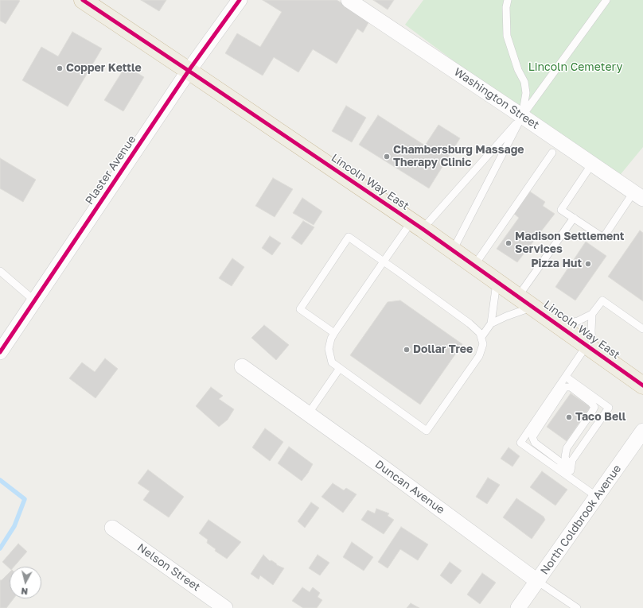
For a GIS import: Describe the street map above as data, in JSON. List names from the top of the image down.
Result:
{
  "streets": {
    "highway": ["Lincoln Way East"],
    "street": [
      "Washington Street",
      "Plaster Avenue",
      "Duncan Avenue",
      "North Coldbrook Avenue",
      "Nelson Street"
    ]
  },
  "crossings": [
    ["Plaster Avenue", "Lincoln Way East"],
    ["Duncan Avenue", "North Coldbrook Avenue"]
  ],
  "parks": ["Lincoln Cemetery"],
  "places": [
    "Copper Kettle",
    "Chambersburg Massage Therapy Clinic",
    "Madison Settlement Services",
    "Pizza Hut",
    "Dollar Tree",
    "Taco Bell"
  ],
  "north": "bottom"
}
